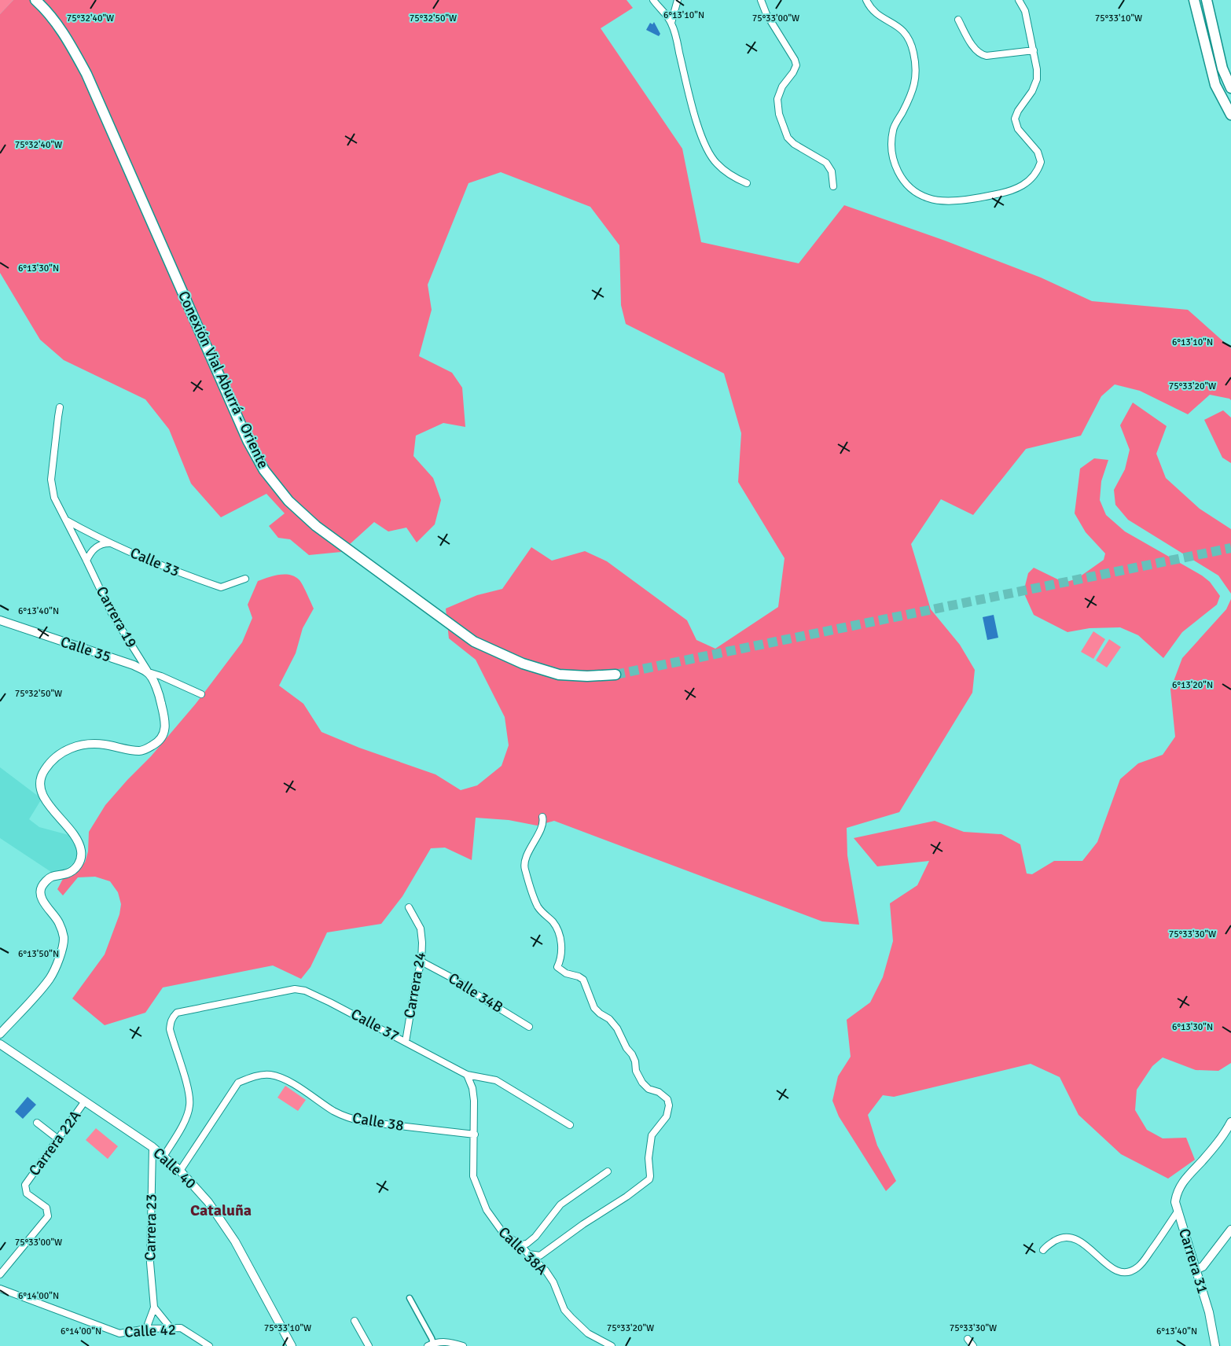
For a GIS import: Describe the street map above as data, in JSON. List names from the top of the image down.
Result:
{
  "streets": {
    "main road": ["Conexión Vial Aburrá - Oriente"],
    "street": [
      "Calle 33",
      "Carrera 19",
      "Calle 35",
      "Carrera 24",
      "Calle 34B",
      "Calle 37",
      "Calle 38",
      "Carrera 22A",
      "Calle 40",
      "Carrera 23",
      "Calle 38A",
      "Carrera 31",
      "Calle 42"
    ]
  },
  "crossings": [
    ["Calle 33", "Carrera 19"],
    ["Carrera 19", "Calle 35"],
    ["Carrera 24", "Calle 34B"],
    ["Carrera 24", "Calle 37"],
    ["Calle 37", "Calle 40"],
    ["Calle 37", "Calle 38A"],
    ["Calle 38", "Calle 40"],
    ["Calle 38", "Calle 38A"],
    ["Carrera 22A", "Calle 40"],
    ["Calle 40", "Carrera 23"],
    ["Carrera 23", "Calle 42"]
  ],
  "districts": ["Cataluña"],
  "coordinates": [
    "6°13'10\"N",
    "75°32'40\"W",
    "75°32'50\"W",
    "75°33'00\"W",
    "75°33'10\"W",
    "6°13'30\"N",
    "75°33'20\"W",
    "6°13'40\"N",
    "6°13'20\"N",
    "75°33'30\"W",
    "6°13'50\"N",
    "6°14'00\"N"
  ]
}
